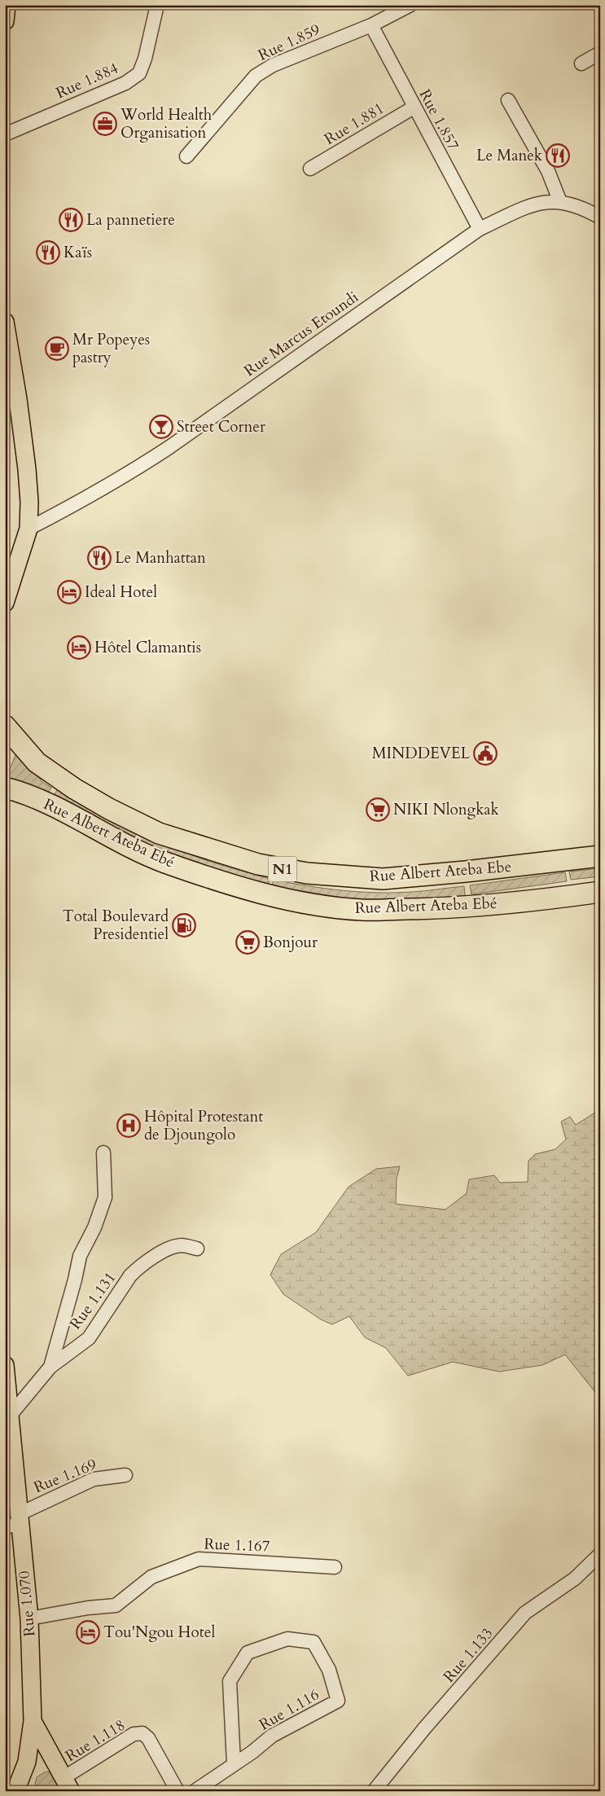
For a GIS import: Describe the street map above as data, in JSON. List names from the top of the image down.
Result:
{
  "streets": {
    "highway": ["Rue Albert Ateba Ebé", "N1", "Rue Albert Ateba Ebe"],
    "main road": ["Rue 1.070"],
    "street": [
      "Rue 1.859",
      "Rue 1.884",
      "Rue 1.857",
      "Rue 1.881",
      "Rue Marcus Etoundi",
      "Rue 1.131",
      "Rue 1.169",
      "Rue 1.167",
      "Rue 1.133",
      "Rue 1.116",
      "Rue 1.118"
    ]
  },
  "crossings": [
    ["Rue 1.859", "Rue 1.857"],
    ["Rue 1.857", "Rue 1.881"],
    ["Rue 1.857", "Rue Marcus Etoundi"],
    ["Rue 1.131", "Rue 1.070"],
    ["Rue 1.169", "Rue 1.070"],
    ["Rue 1.167", "Rue 1.070"]
  ],
  "places": {
    "office": ["World Health Organisation"],
    "restaurant": [
      "Le Manek",
      "La pannetiere",
      "Kaïs",
      "Le Manhattan"
    ],
    "cafe": ["Mr Popeyes pastry"],
    "bar": ["Street Corner"],
    "hotel": ["Ideal Hotel", "Hôtel Clamantis", "Tou'Ngou Hotel"],
    "public building": ["MINDDEVEL"],
    "supermarket": ["NIKI Nlongkak", "Bonjour"],
    "fuel station": ["Total Boulevard Presidentiel"],
    "hospital": ["Hôpital Protestant de Djoungolo"]
  }
}
